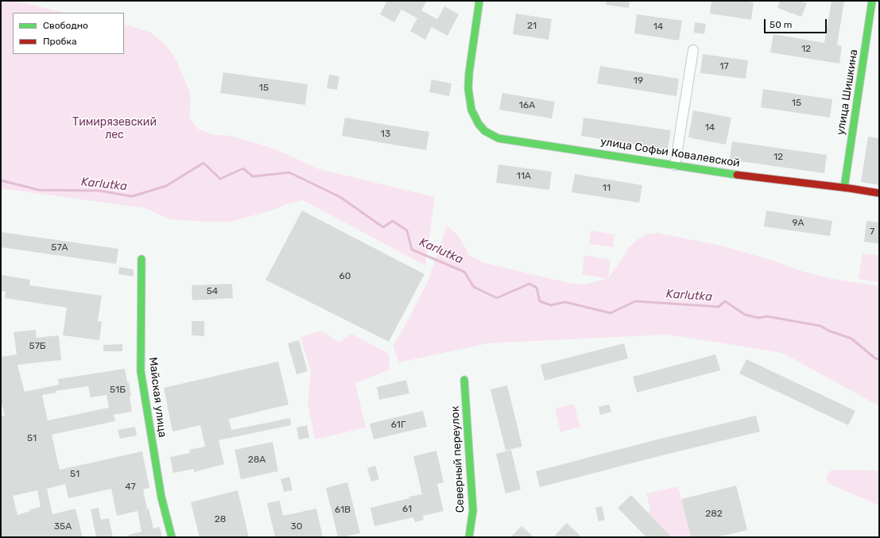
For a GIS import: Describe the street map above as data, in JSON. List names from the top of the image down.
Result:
{
  "streets": {
    "street": [
      "улица Шишкина",
      "улица Софьи Ковалевской",
      "Майская улица",
      "Северный переулок"
    ]
  },
  "crossings": [
    ["улица Шишкина", "улица Софьи Ковалевской"]
  ],
  "water": ["Karlutka"],
  "parks": ["Тимирязевский лес"],
  "house_numbers": [
    "21",
    "14",
    "12",
    "17",
    "19",
    "15",
    "15",
    "16А",
    "14",
    "13",
    "12",
    "11А",
    "11",
    "9А",
    "7",
    "57А",
    "60",
    "54",
    "57Б",
    "51Б",
    "61Г",
    "51",
    "28А",
    "51",
    "47",
    "61",
    "61В",
    "282",
    "28",
    "35А",
    "30"
  ],
  "legend": ["Свободно", "Пробка"],
  "scale_bar": "50 m"
}
